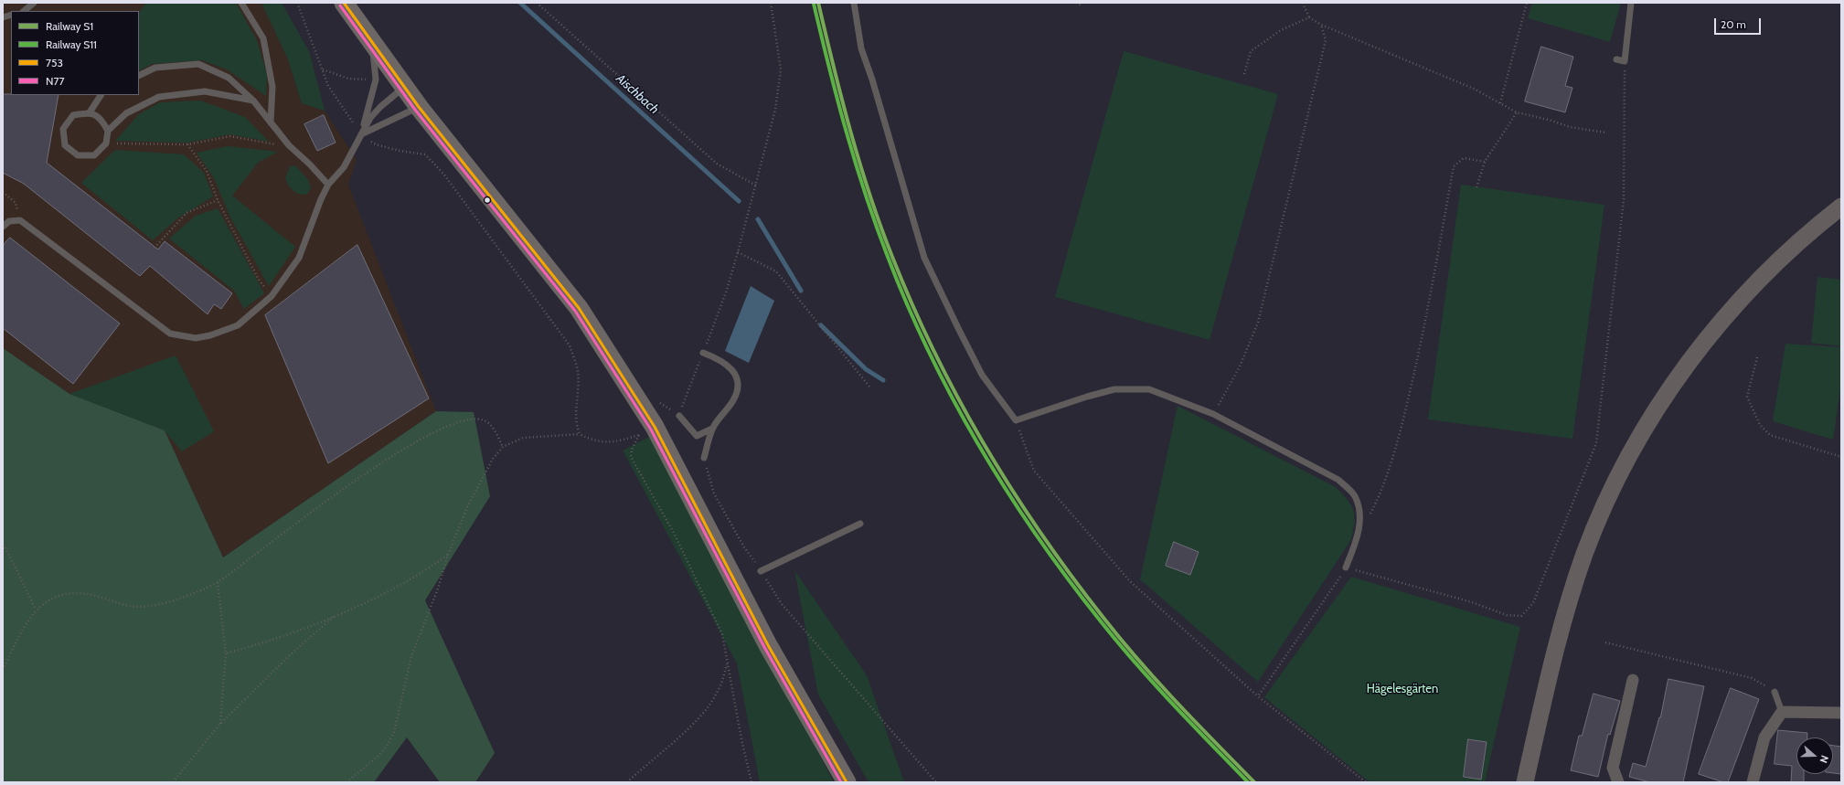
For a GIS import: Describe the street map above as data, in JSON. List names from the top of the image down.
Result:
{
  "water": ["Aischbach"],
  "parks": ["Hägelesgärten"],
  "lines": [
    "rail line S1",
    "transit line 753",
    "rail line S11",
    "transit line N77"
  ],
  "legend": [
    "Railway S1",
    "Railway S11",
    "753",
    "N77"
  ],
  "scale_bar": "20 m",
  "north": "right"
}
